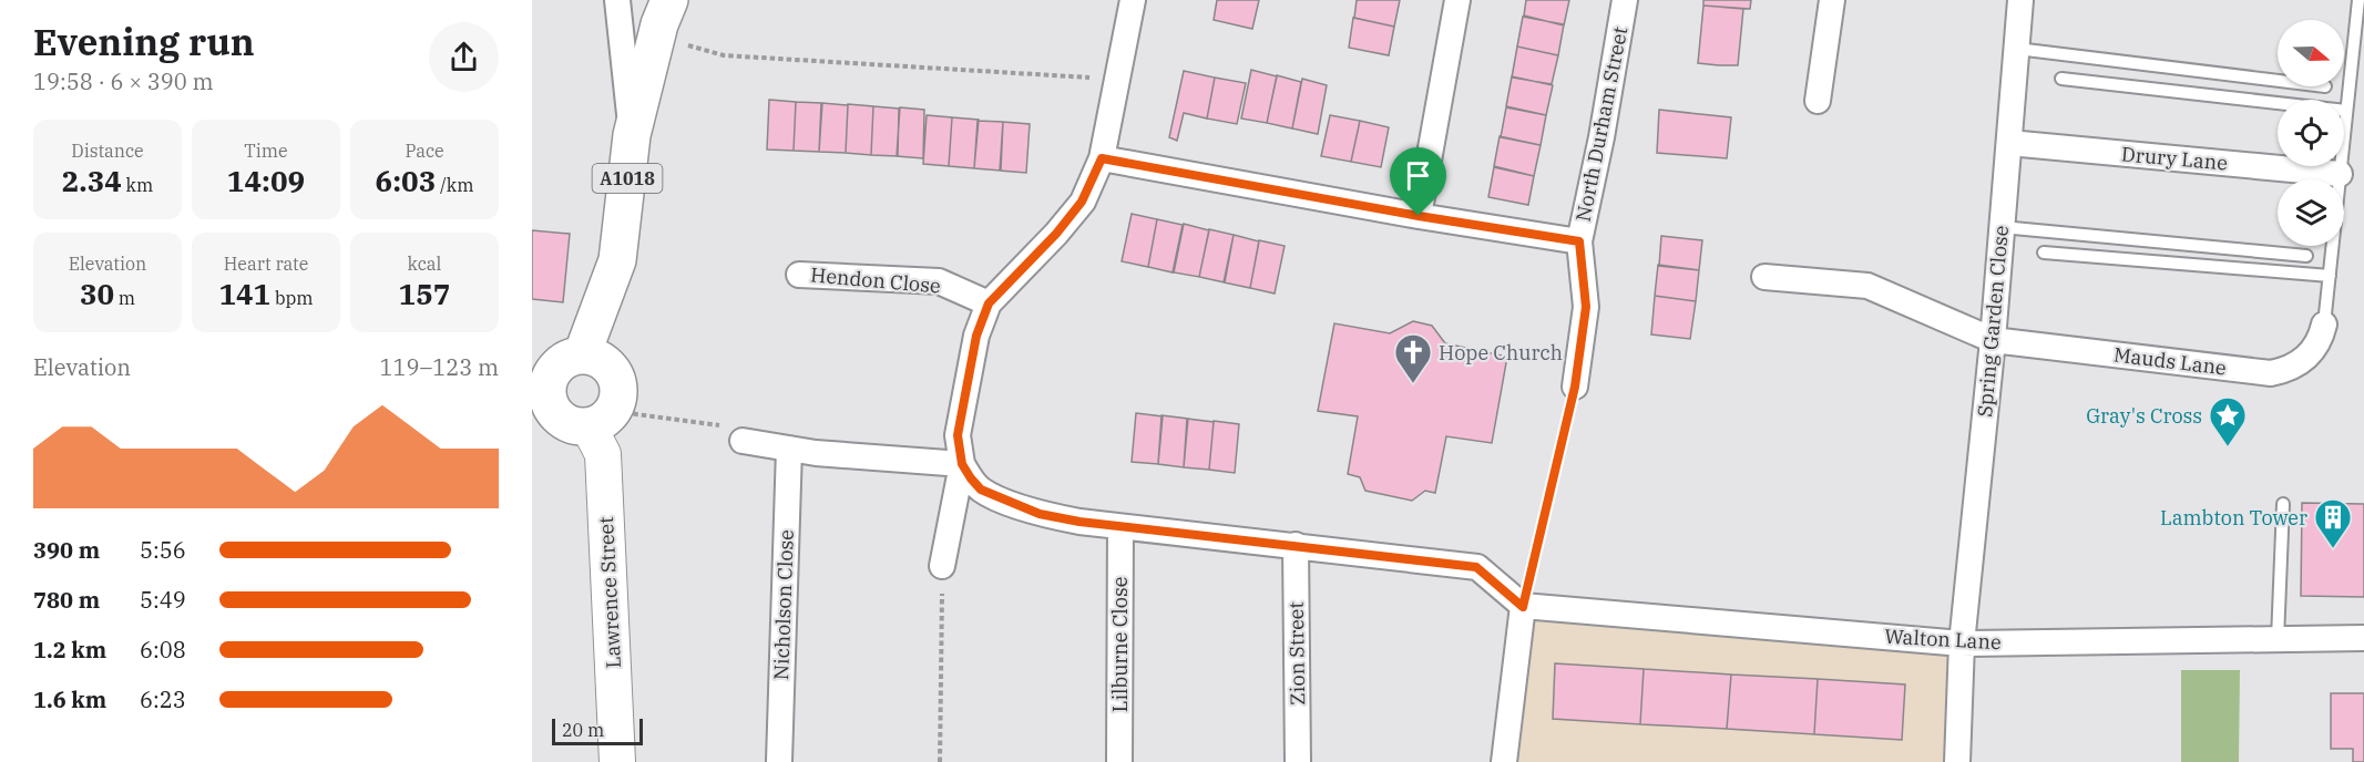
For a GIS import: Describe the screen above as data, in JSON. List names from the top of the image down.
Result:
{
  "streets": {
    "main road": ["A1018"],
    "street": [
      "North Durham Street",
      "Drury Lane",
      "Hendon Close",
      "Spring Garden Close",
      "Mauds Lane",
      "Lawrence Street",
      "Nicholson Close",
      "Walton Lane",
      "Lilburne Close",
      "Zion Street"
    ]
  },
  "crossings": [
    ["Drury Lane", "Spring Garden Close"],
    ["A1018", "Lawrence Street"],
    ["Spring Garden Close", "Mauds Lane"],
    ["Spring Garden Close", "Walton Lane"]
  ],
  "places": {
    "church": ["Hope Church"],
    "place": ["Gray's Cross"],
    "building": ["Lambton Tower"]
  },
  "scale_bar": "20 m",
  "north": "right",
  "page": {
    "heading": ["Evening run", "19:58 · 6 × 390 m"],
    "stats": [
      ["Distance", "2.34 km"],
      ["Time", "14:09"],
      ["Pace", "6:03 /km"],
      ["Elevation", "30 m"],
      ["Heart rate", "141 bpm"],
      ["kcal", "157"]
    ],
    "chart": ["Elevation", "119–123 m"],
    "list": [
      {
        "name": "390 m",
        "note": "5:56"
      },
      {
        "name": "780 m",
        "note": "5:49"
      },
      {
        "name": "1.2 km",
        "note": "6:08"
      },
      {
        "name": "1.6 km",
        "note": "6:23"
      }
    ],
    "scale": "20 m"
  }
}
